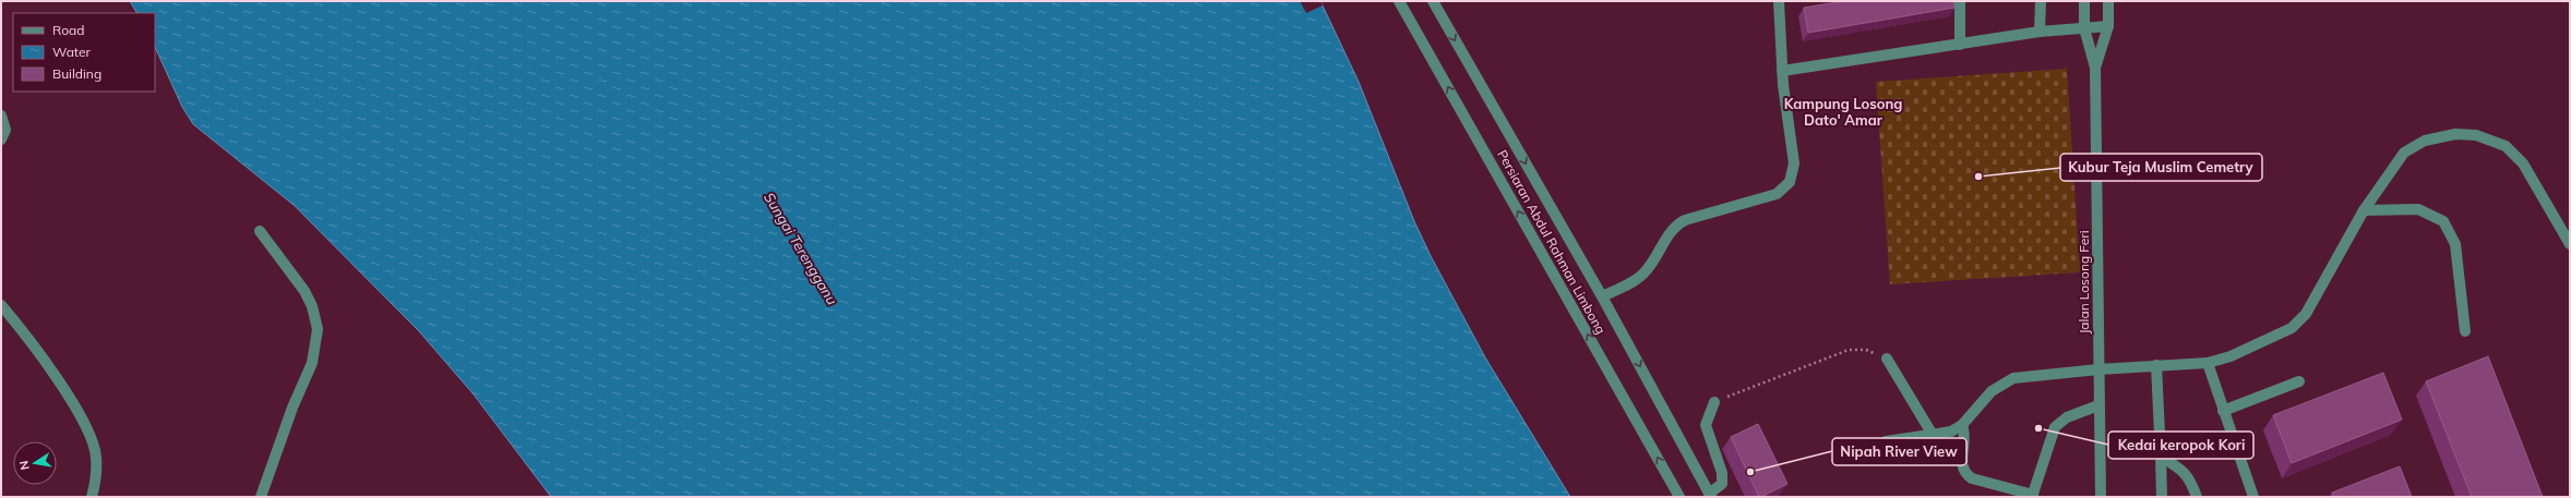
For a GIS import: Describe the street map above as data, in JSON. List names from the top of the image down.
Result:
{
  "streets": {
    "street": ["Persiaran Abdul Rahman Limbong", "Jalan Losong Feri"]
  },
  "districts": ["Kampung Losong Dato' Amar"],
  "water": ["Sungai Terengganu"],
  "places": ["Kubur Teja Muslim Cemetry", "Kedai keropok Kori", "Nipah River View"],
  "legend": ["Road", "Water", "Building"],
  "north": "left"
}
